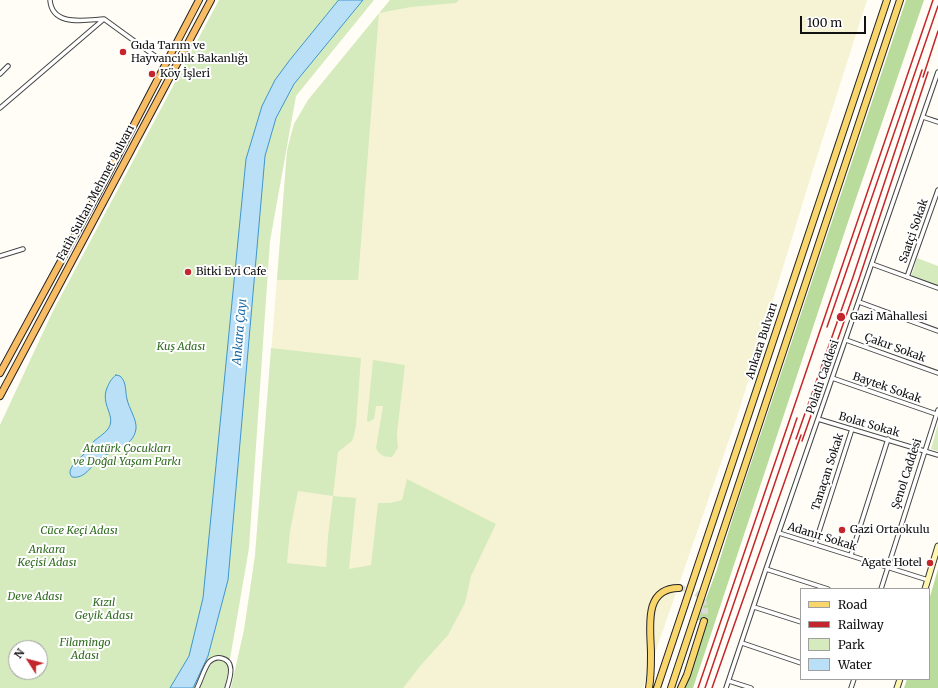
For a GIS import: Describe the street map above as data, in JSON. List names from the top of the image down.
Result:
{
  "streets": {
    "highway": ["Fatih Sultan Mehmet Bulvarı"],
    "main road": ["Ankara Bulvarı"],
    "street": [
      "Saatçi Sokak",
      "Çakır Sokak",
      "Polatlı Caddesi",
      "Baytek Sokak",
      "Bolat Sokak",
      "Tanaçan Sokak",
      "Şenol Caddesi",
      "Adanır Sokak"
    ]
  },
  "crossings": [
    ["Çakır Sokak", "Polatlı Caddesi"],
    ["Polatlı Caddesi", "Baytek Sokak"],
    ["Polatlı Caddesi", "Bolat Sokak"],
    ["Polatlı Caddesi", "Adanır Sokak"],
    ["Baytek Sokak", "Şenol Caddesi"],
    ["Bolat Sokak", "Tanaçan Sokak"],
    ["Bolat Sokak", "Şenol Caddesi"],
    ["Tanaçan Sokak", "Adanır Sokak"],
    ["Şenol Caddesi", "Adanır Sokak"]
  ],
  "water": ["Ankara Çayı"],
  "parks": [
    "Kuş Adası",
    "Atatürk Çocukları ve Doğal Yaşam Parkı",
    "Cüce Keçi Adası",
    "Ankara Keçisi Adası",
    "Deve Adası",
    "Kızıl Geyik Adası",
    "Filamingo Adası"
  ],
  "places": [
    "Gıda Tarım ve Hayvancılık Bakanlığı",
    "Köy İşleri",
    "Bitki Evi Cafe",
    "Gazi Mahallesi",
    "Gazi Ortaokulu",
    "Agate Hotel"
  ],
  "legend": [
    "Road",
    "Railway",
    "Park",
    "Water"
  ],
  "scale_bar": "100 m",
  "north": "top left"
}
